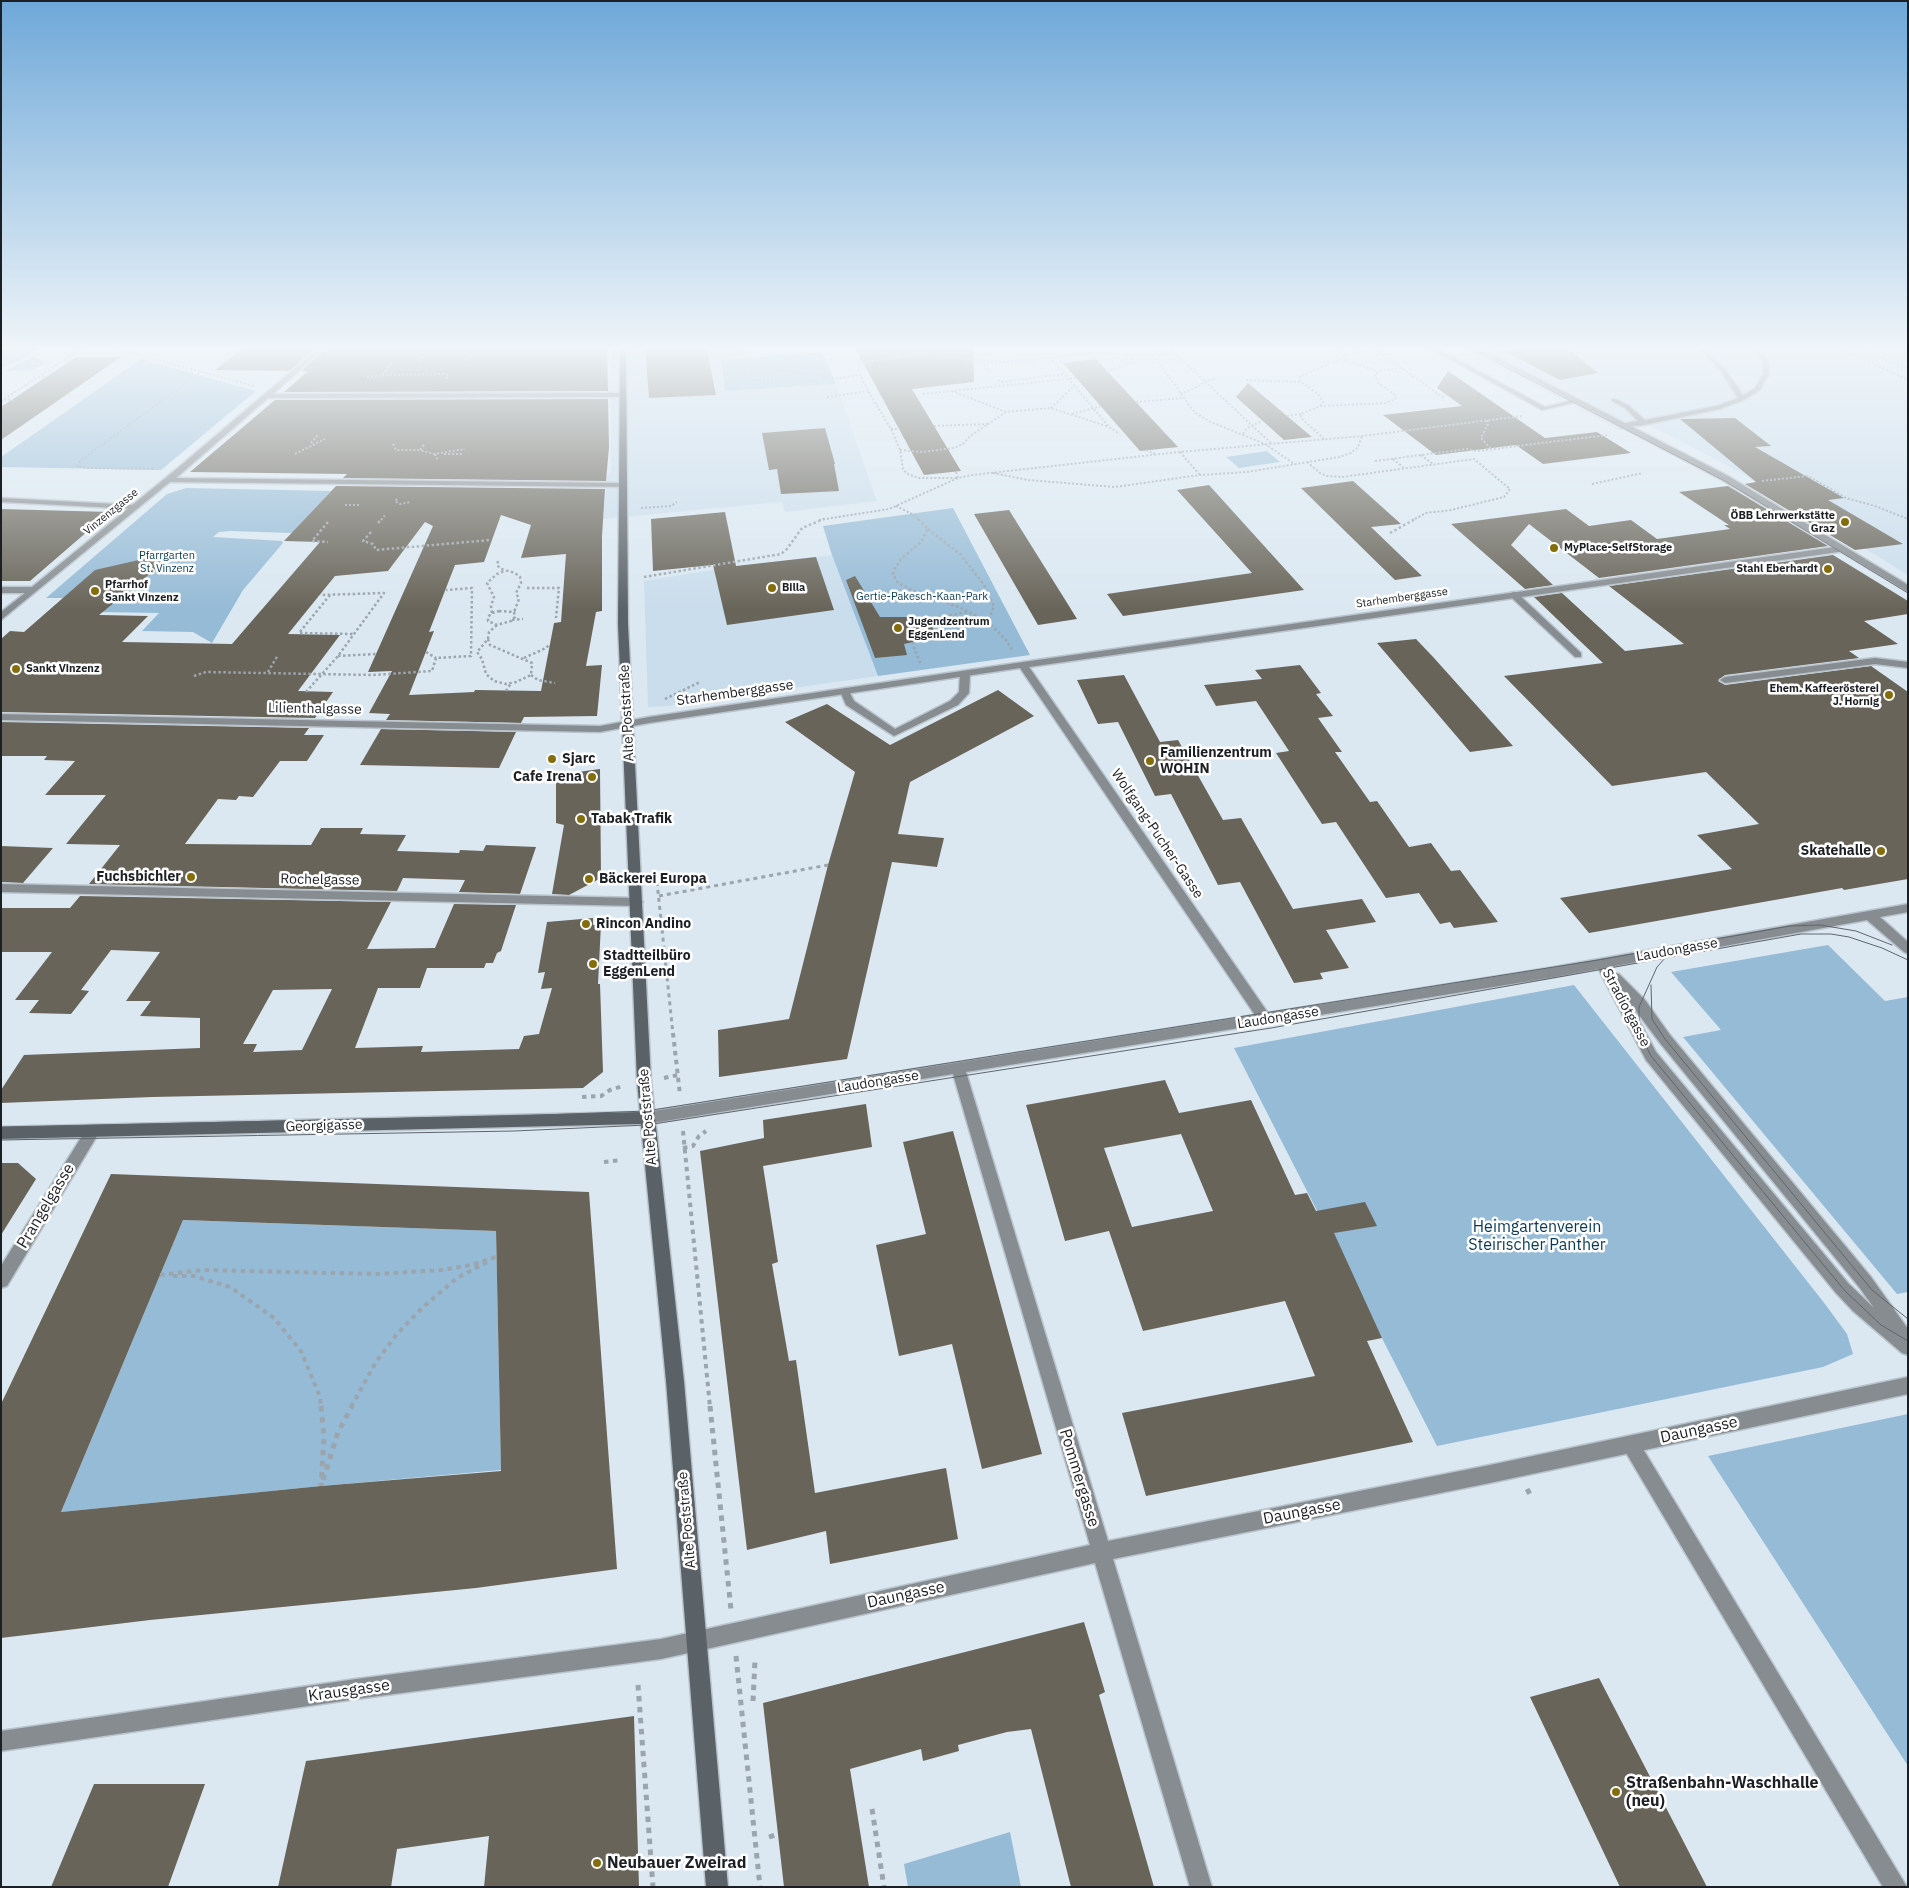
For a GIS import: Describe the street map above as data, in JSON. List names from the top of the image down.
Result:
{
  "streets": {
    "main road": ["Alte Poststraße", "Georgigasse"],
    "street": [
      "Vinzenzgasse",
      "Starhemberggasse",
      "Lilienthalgasse",
      "Wolfgang-Pucher-Gasse",
      "Rochelgasse",
      "Laudongasse",
      "Stradiotgasse",
      "Prangelgasse",
      "Daungasse",
      "Pommergasse",
      "Krausgasse"
    ]
  },
  "crossings": [
    ["Starhemberggasse", "Lilienthalgasse"],
    ["Starhemberggasse", "Alte Poststraße"],
    ["Starhemberggasse", "Wolfgang-Pucher-Gasse"],
    ["Lilienthalgasse", "Alte Poststraße"],
    ["Alte Poststraße", "Rochelgasse"],
    ["Alte Poststraße", "Laudongasse"],
    ["Alte Poststraße", "Georgigasse"],
    ["Alte Poststraße", "Daungasse"],
    ["Alte Poststraße", "Krausgasse"],
    ["Wolfgang-Pucher-Gasse", "Laudongasse"],
    ["Laudongasse", "Stradiotgasse"],
    ["Laudongasse", "Georgigasse"],
    ["Laudongasse", "Pommergasse"],
    ["Georgigasse", "Prangelgasse"],
    ["Daungasse", "Pommergasse"],
    ["Daungasse", "Krausgasse"]
  ],
  "parks": ["Pfarrgarten St. Vinzenz", "Gertie-Pakesch-Kaan-Park", "Heimgartenverein Steirischer Panther"],
  "places": [
    "ÖBB Lehrwerkstätte Graz",
    "MyPlace-SelfStorage",
    "Stahl Eberhardt",
    "Billa",
    "Pfarrhof Sankt Vinzenz",
    "Jugendzentrum EggenLend",
    "Sankt Vinzenz",
    "Ehem. Kaffeerösterei J. Hornig",
    "Sjarc",
    "Familienzentrum WOHIN",
    "Cafe Irena",
    "Tabak Trafik",
    "Skatehalle",
    "Fuchsbichler",
    "Bäckerei Europa",
    "Rincon Andino",
    "Stadtteilbüro EggenLend",
    "Straßenbahn-Waschhalle (neu)",
    "Neubauer Zweirad"
  ]
}
